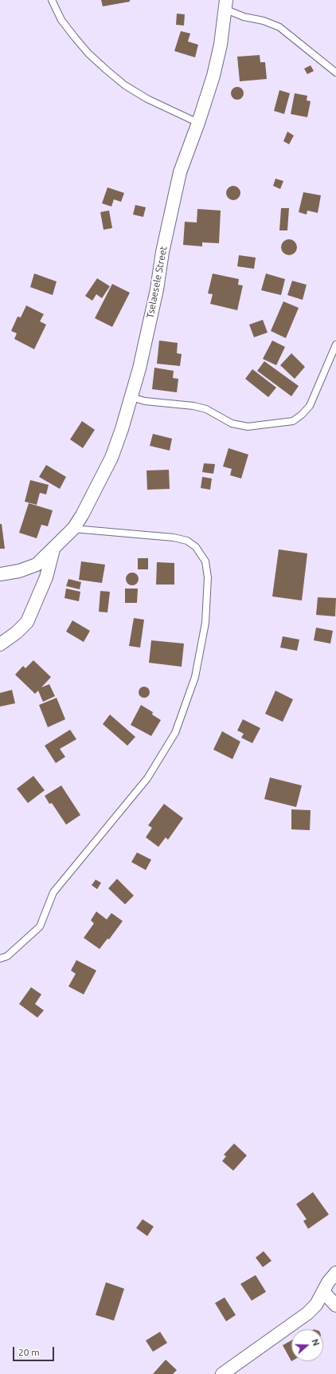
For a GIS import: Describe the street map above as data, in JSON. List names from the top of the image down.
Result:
{
  "streets": {
    "street": ["Tselaesele Street"]
  },
  "scale_bar": "20 m",
  "north": "right"
}
